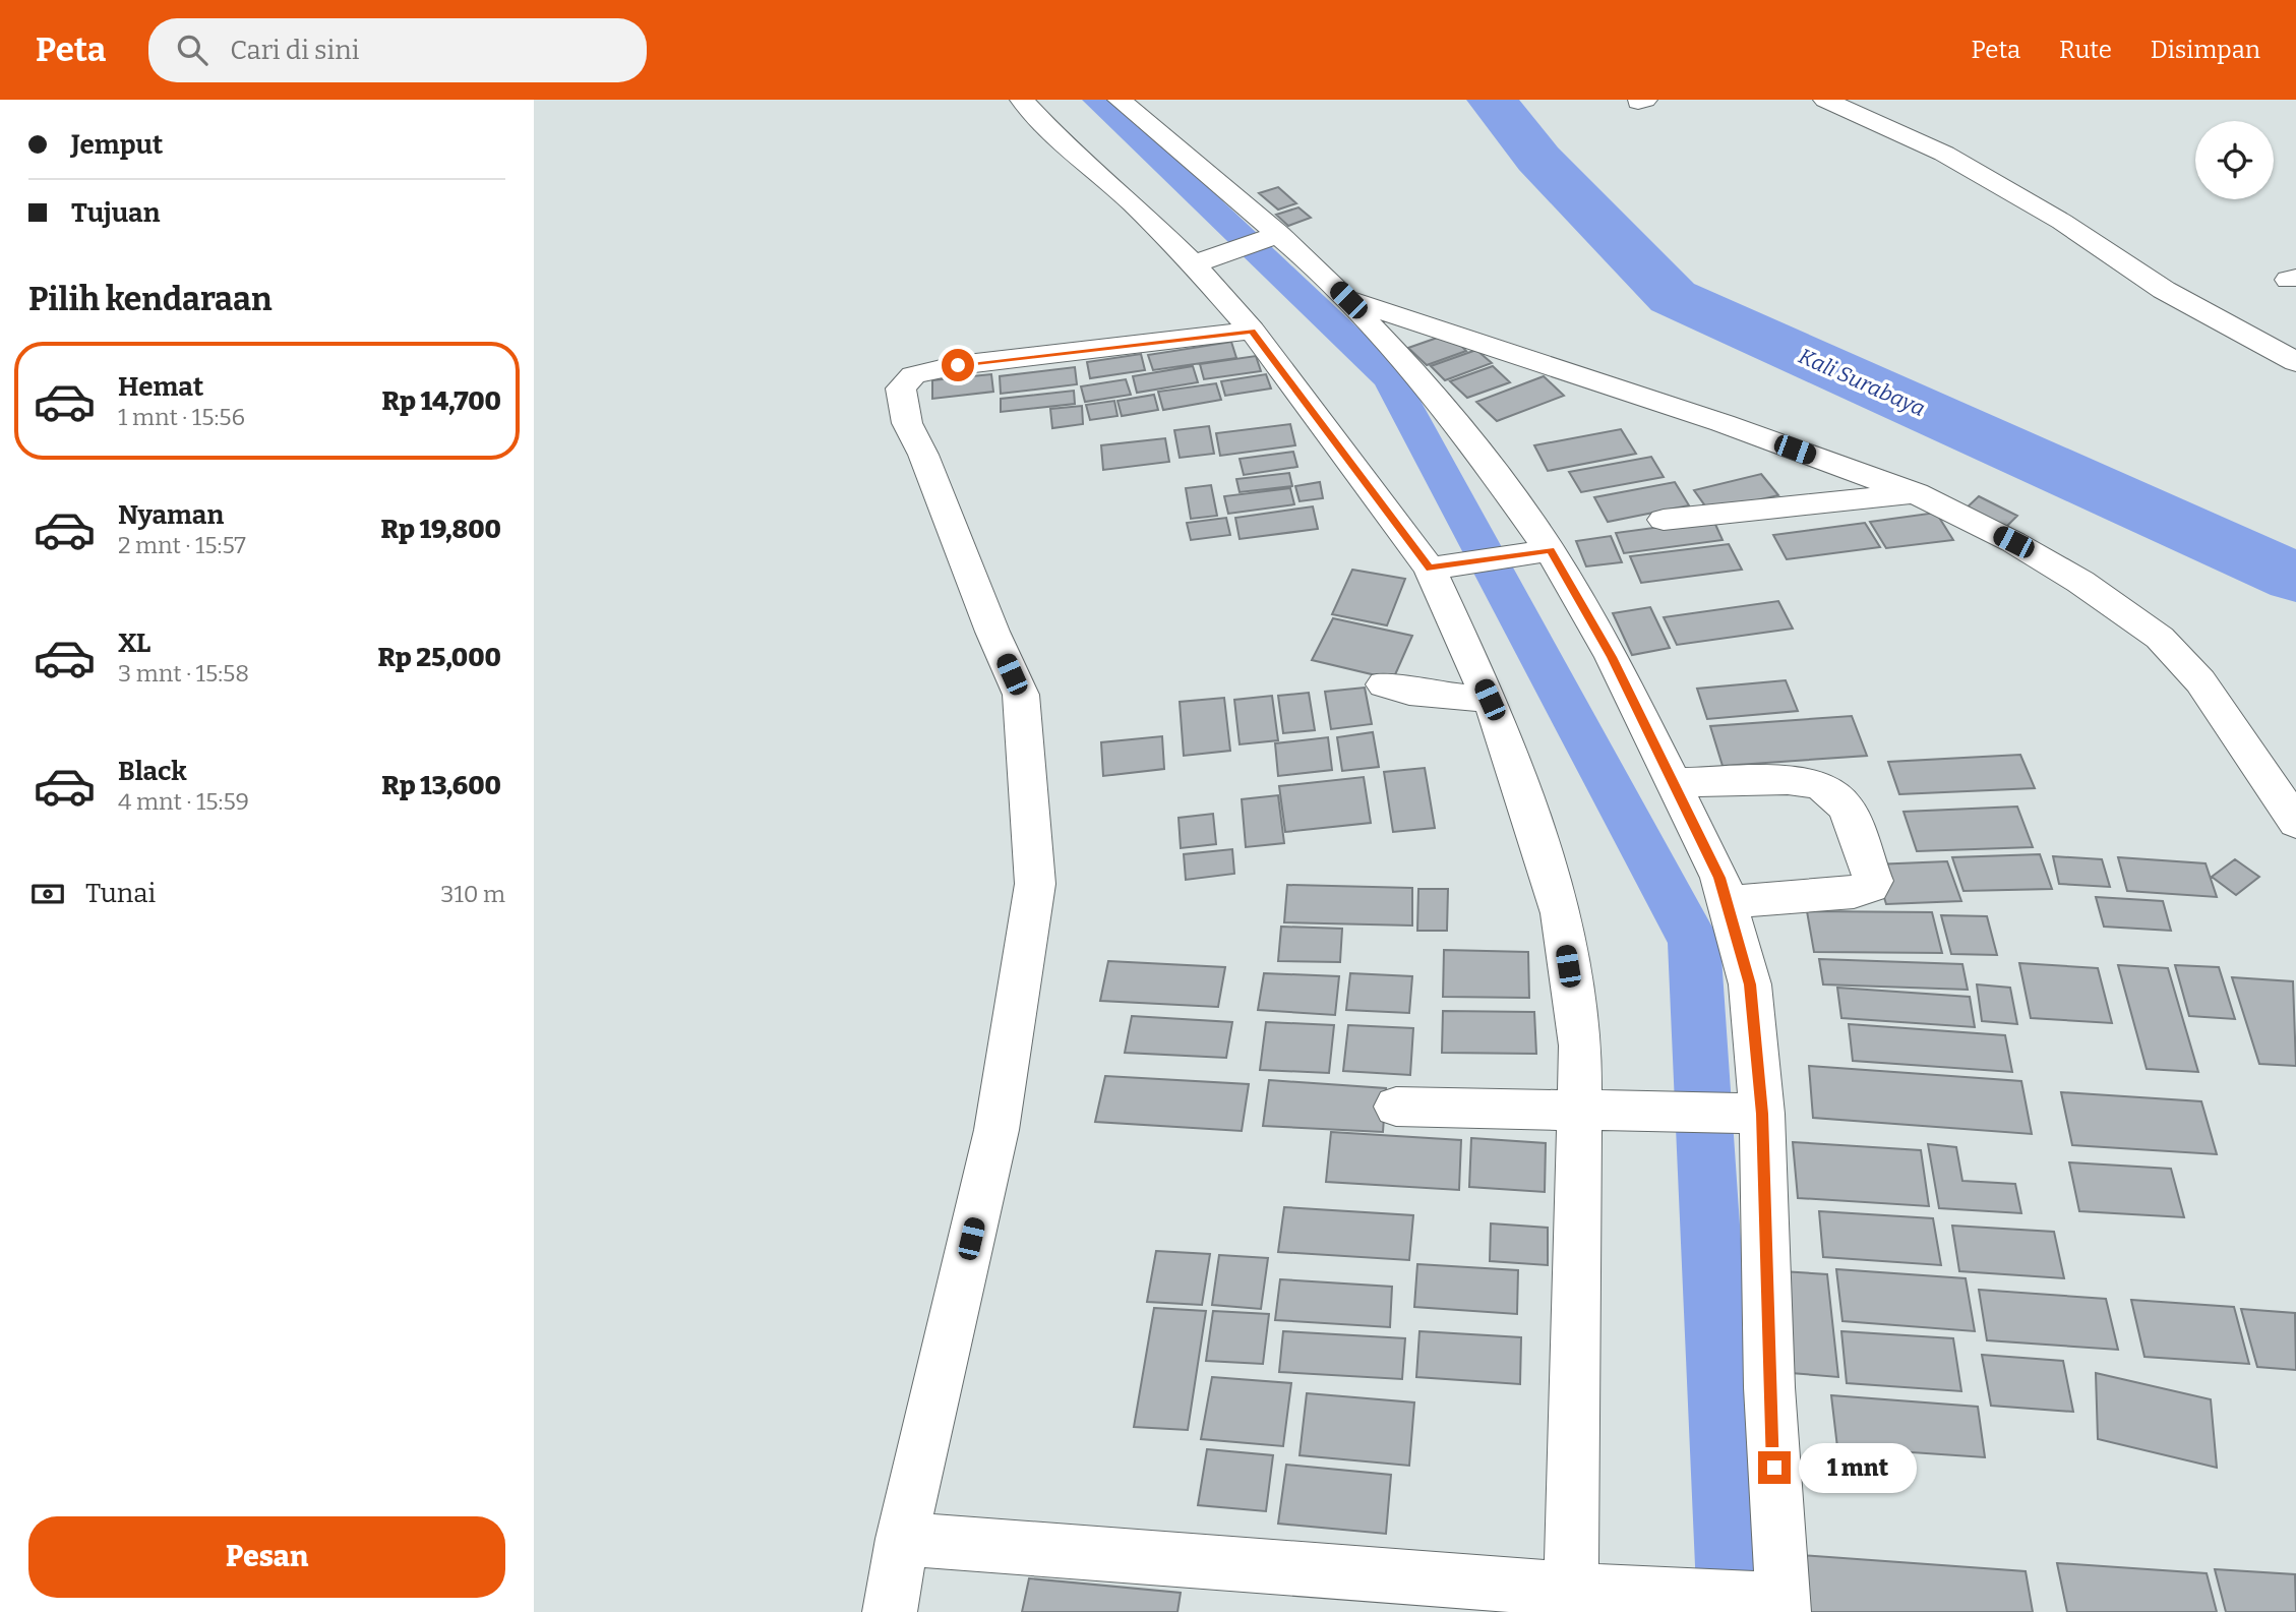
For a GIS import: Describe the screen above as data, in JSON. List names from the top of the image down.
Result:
{
  "water": ["Kali Surabaya"],
  "page": {
    "header": "Peta",
    "search": "Cari di sini",
    "nav": ["Peta", "Rute", "Disimpan"],
    "banner": ["Jemput", "Tujuan"],
    "heading": "Pilih kendaraan",
    "list": [
      {
        "name": "Hemat",
        "note": "1 mnt · 15:56",
        "value": "Rp 14,700"
      },
      {
        "name": "Nyaman",
        "note": "2 mnt · 15:57",
        "value": "Rp 19,800"
      },
      {
        "name": "XL",
        "note": "3 mnt · 15:58",
        "value": "Rp 25,000"
      },
      {
        "name": "Black",
        "note": "4 mnt · 15:59",
        "value": "Rp 13,600"
      }
    ],
    "pay": ["Tunai", "310 m"],
    "bubble": "1 mnt",
    "buttons": "Pesan"
  }
}
